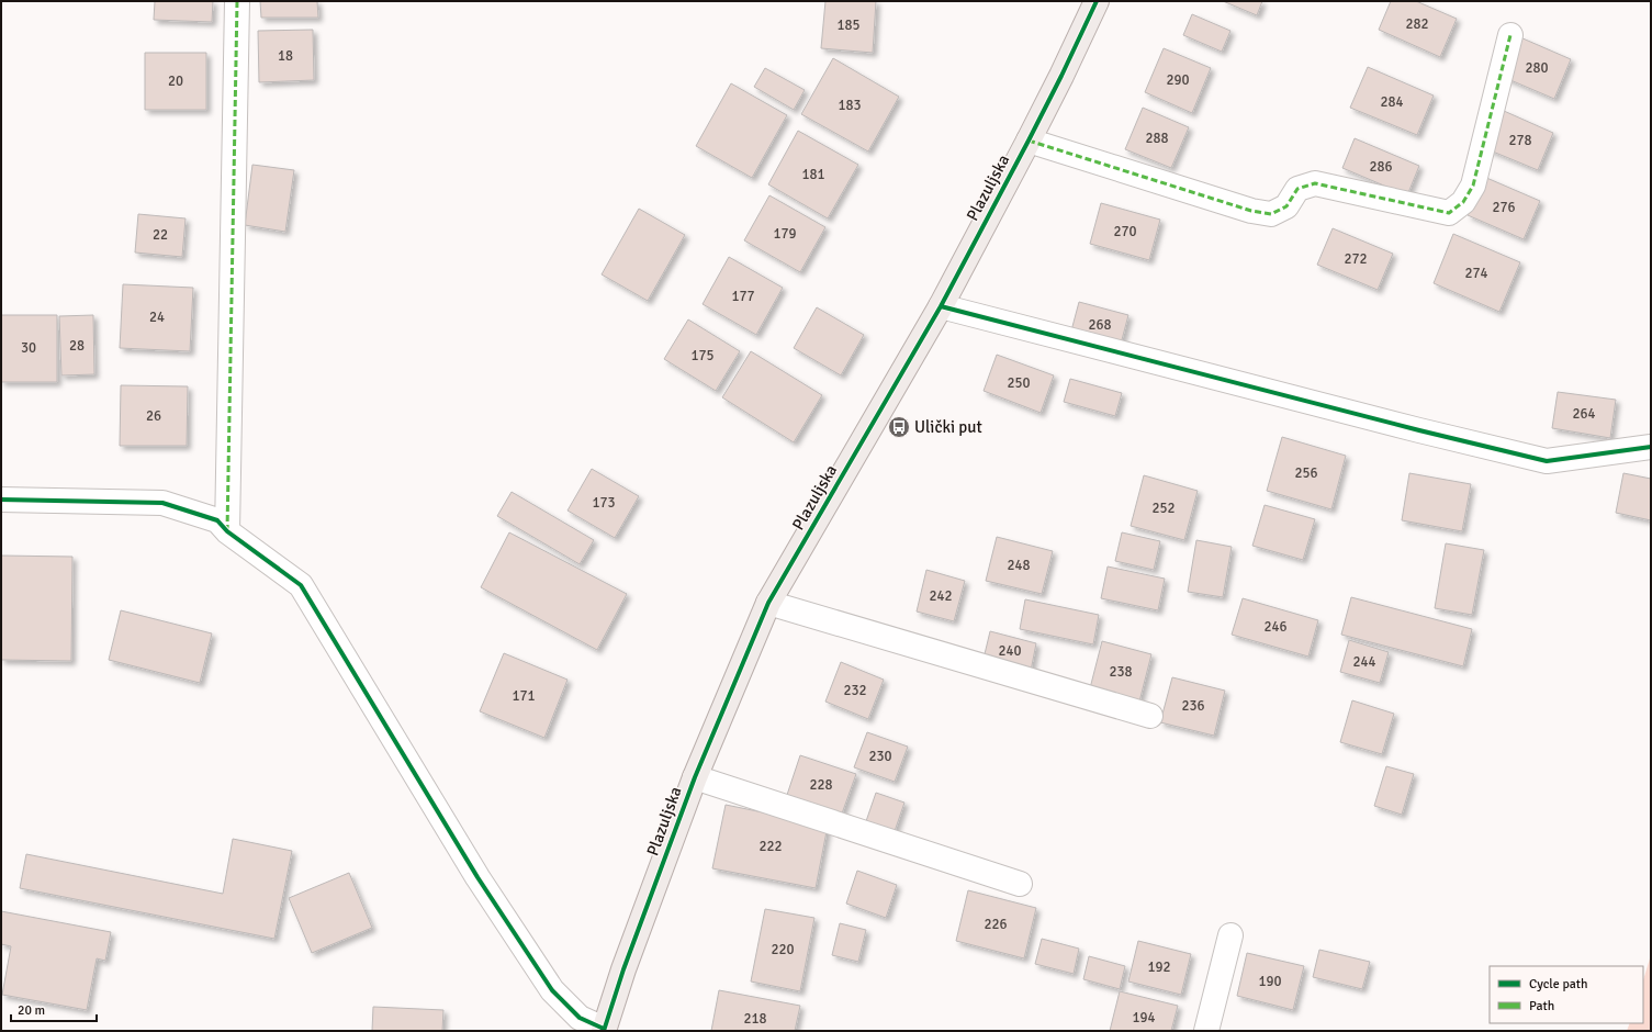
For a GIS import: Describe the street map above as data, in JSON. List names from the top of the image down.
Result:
{
  "streets": {
    "main road": ["Plazuljska"]
  },
  "places": {
    "bus stop": ["Ulički put"]
  },
  "house_numbers": [
    "282",
    "185",
    "18",
    "280",
    "290",
    "20",
    "284",
    "183",
    "288",
    "278",
    "286",
    "181",
    "276",
    "270",
    "179",
    "22",
    "272",
    "274",
    "177",
    "24",
    "268",
    "28",
    "30",
    "175",
    "250",
    "264",
    "26",
    "256",
    "173",
    "252",
    "248",
    "242",
    "246",
    "240",
    "244",
    "238",
    "232",
    "171",
    "236",
    "230",
    "228",
    "222",
    "226",
    "220",
    "192",
    "190",
    "194",
    "218"
  ],
  "legend": ["Cycle path", "Path"],
  "scale_bar": "20 m"
}
